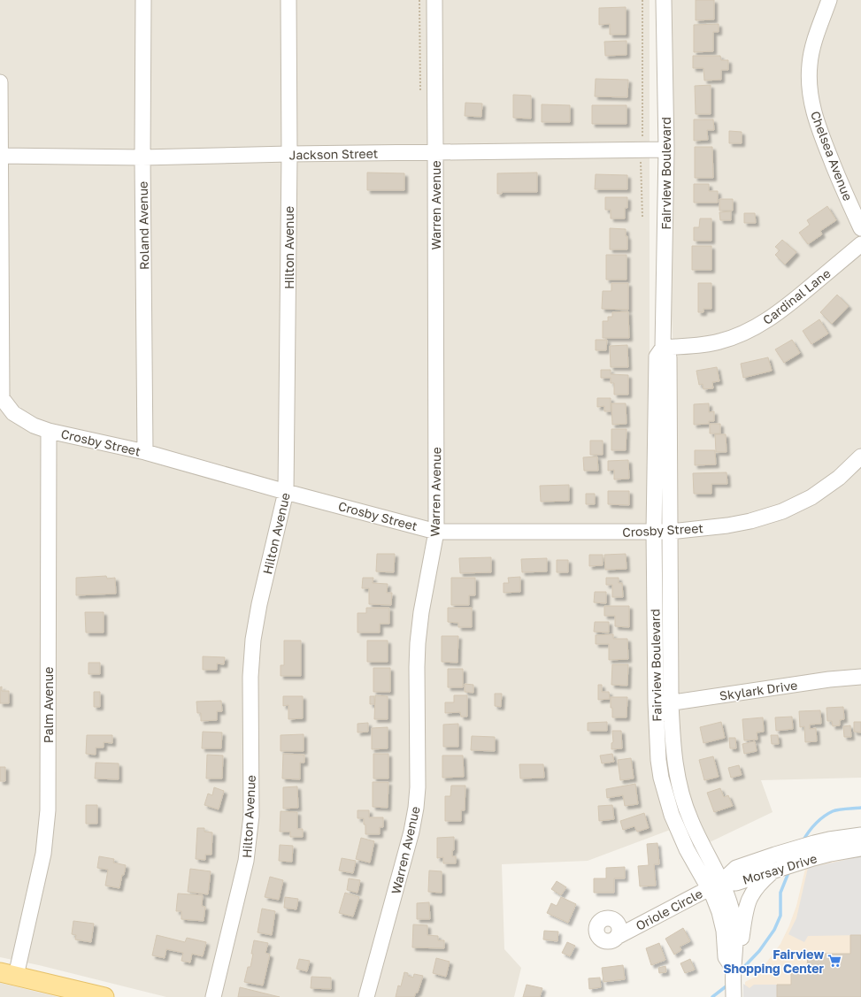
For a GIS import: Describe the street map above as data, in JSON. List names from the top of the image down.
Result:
{
  "streets": {
    "street": [
      "Jackson Street",
      "Chelsea Avenue",
      "Fairview Boulevard",
      "Warren Avenue",
      "Roland Avenue",
      "Hilton Avenue",
      "Cardinal Lane",
      "Crosby Street",
      "Skylark Drive",
      "Palm Avenue",
      "Morsay Drive",
      "Oriole Circle"
    ]
  },
  "crossings": [
    ["Jackson Street", "Fairview Boulevard"],
    ["Jackson Street", "Warren Avenue"],
    ["Jackson Street", "Roland Avenue"],
    ["Jackson Street", "Hilton Avenue"],
    ["Jackson Street", "Crosby Street"],
    ["Fairview Boulevard", "Cardinal Lane"],
    ["Fairview Boulevard", "Crosby Street"],
    ["Fairview Boulevard", "Skylark Drive"],
    ["Fairview Boulevard", "Morsay Drive"],
    ["Fairview Boulevard", "Oriole Circle"],
    ["Warren Avenue", "Crosby Street"],
    ["Roland Avenue", "Crosby Street"],
    ["Hilton Avenue", "Crosby Street"],
    ["Crosby Street", "Palm Avenue"],
    ["Morsay Drive", "Oriole Circle"]
  ],
  "places": {
    "supermarket": ["Fairview Shopping Center"]
  }
}
